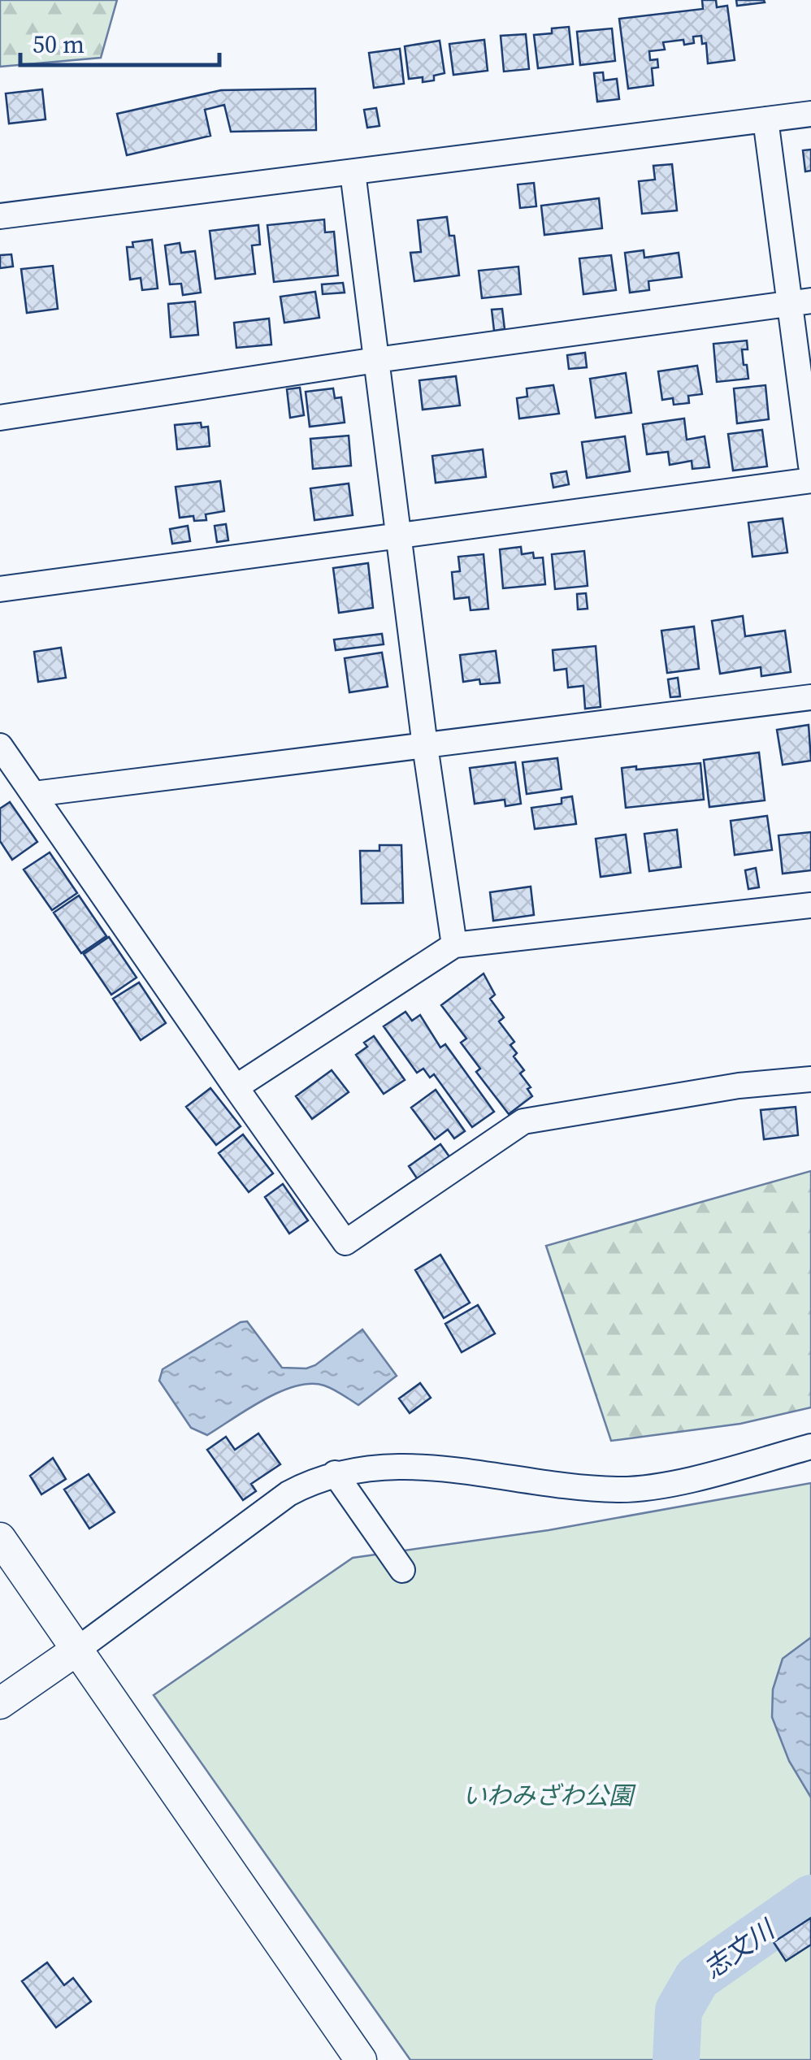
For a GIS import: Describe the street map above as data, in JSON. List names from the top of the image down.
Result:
{
  "water": ["志文川"],
  "parks": ["いわみざわ公園"],
  "scale_bar": "50 m"
}
